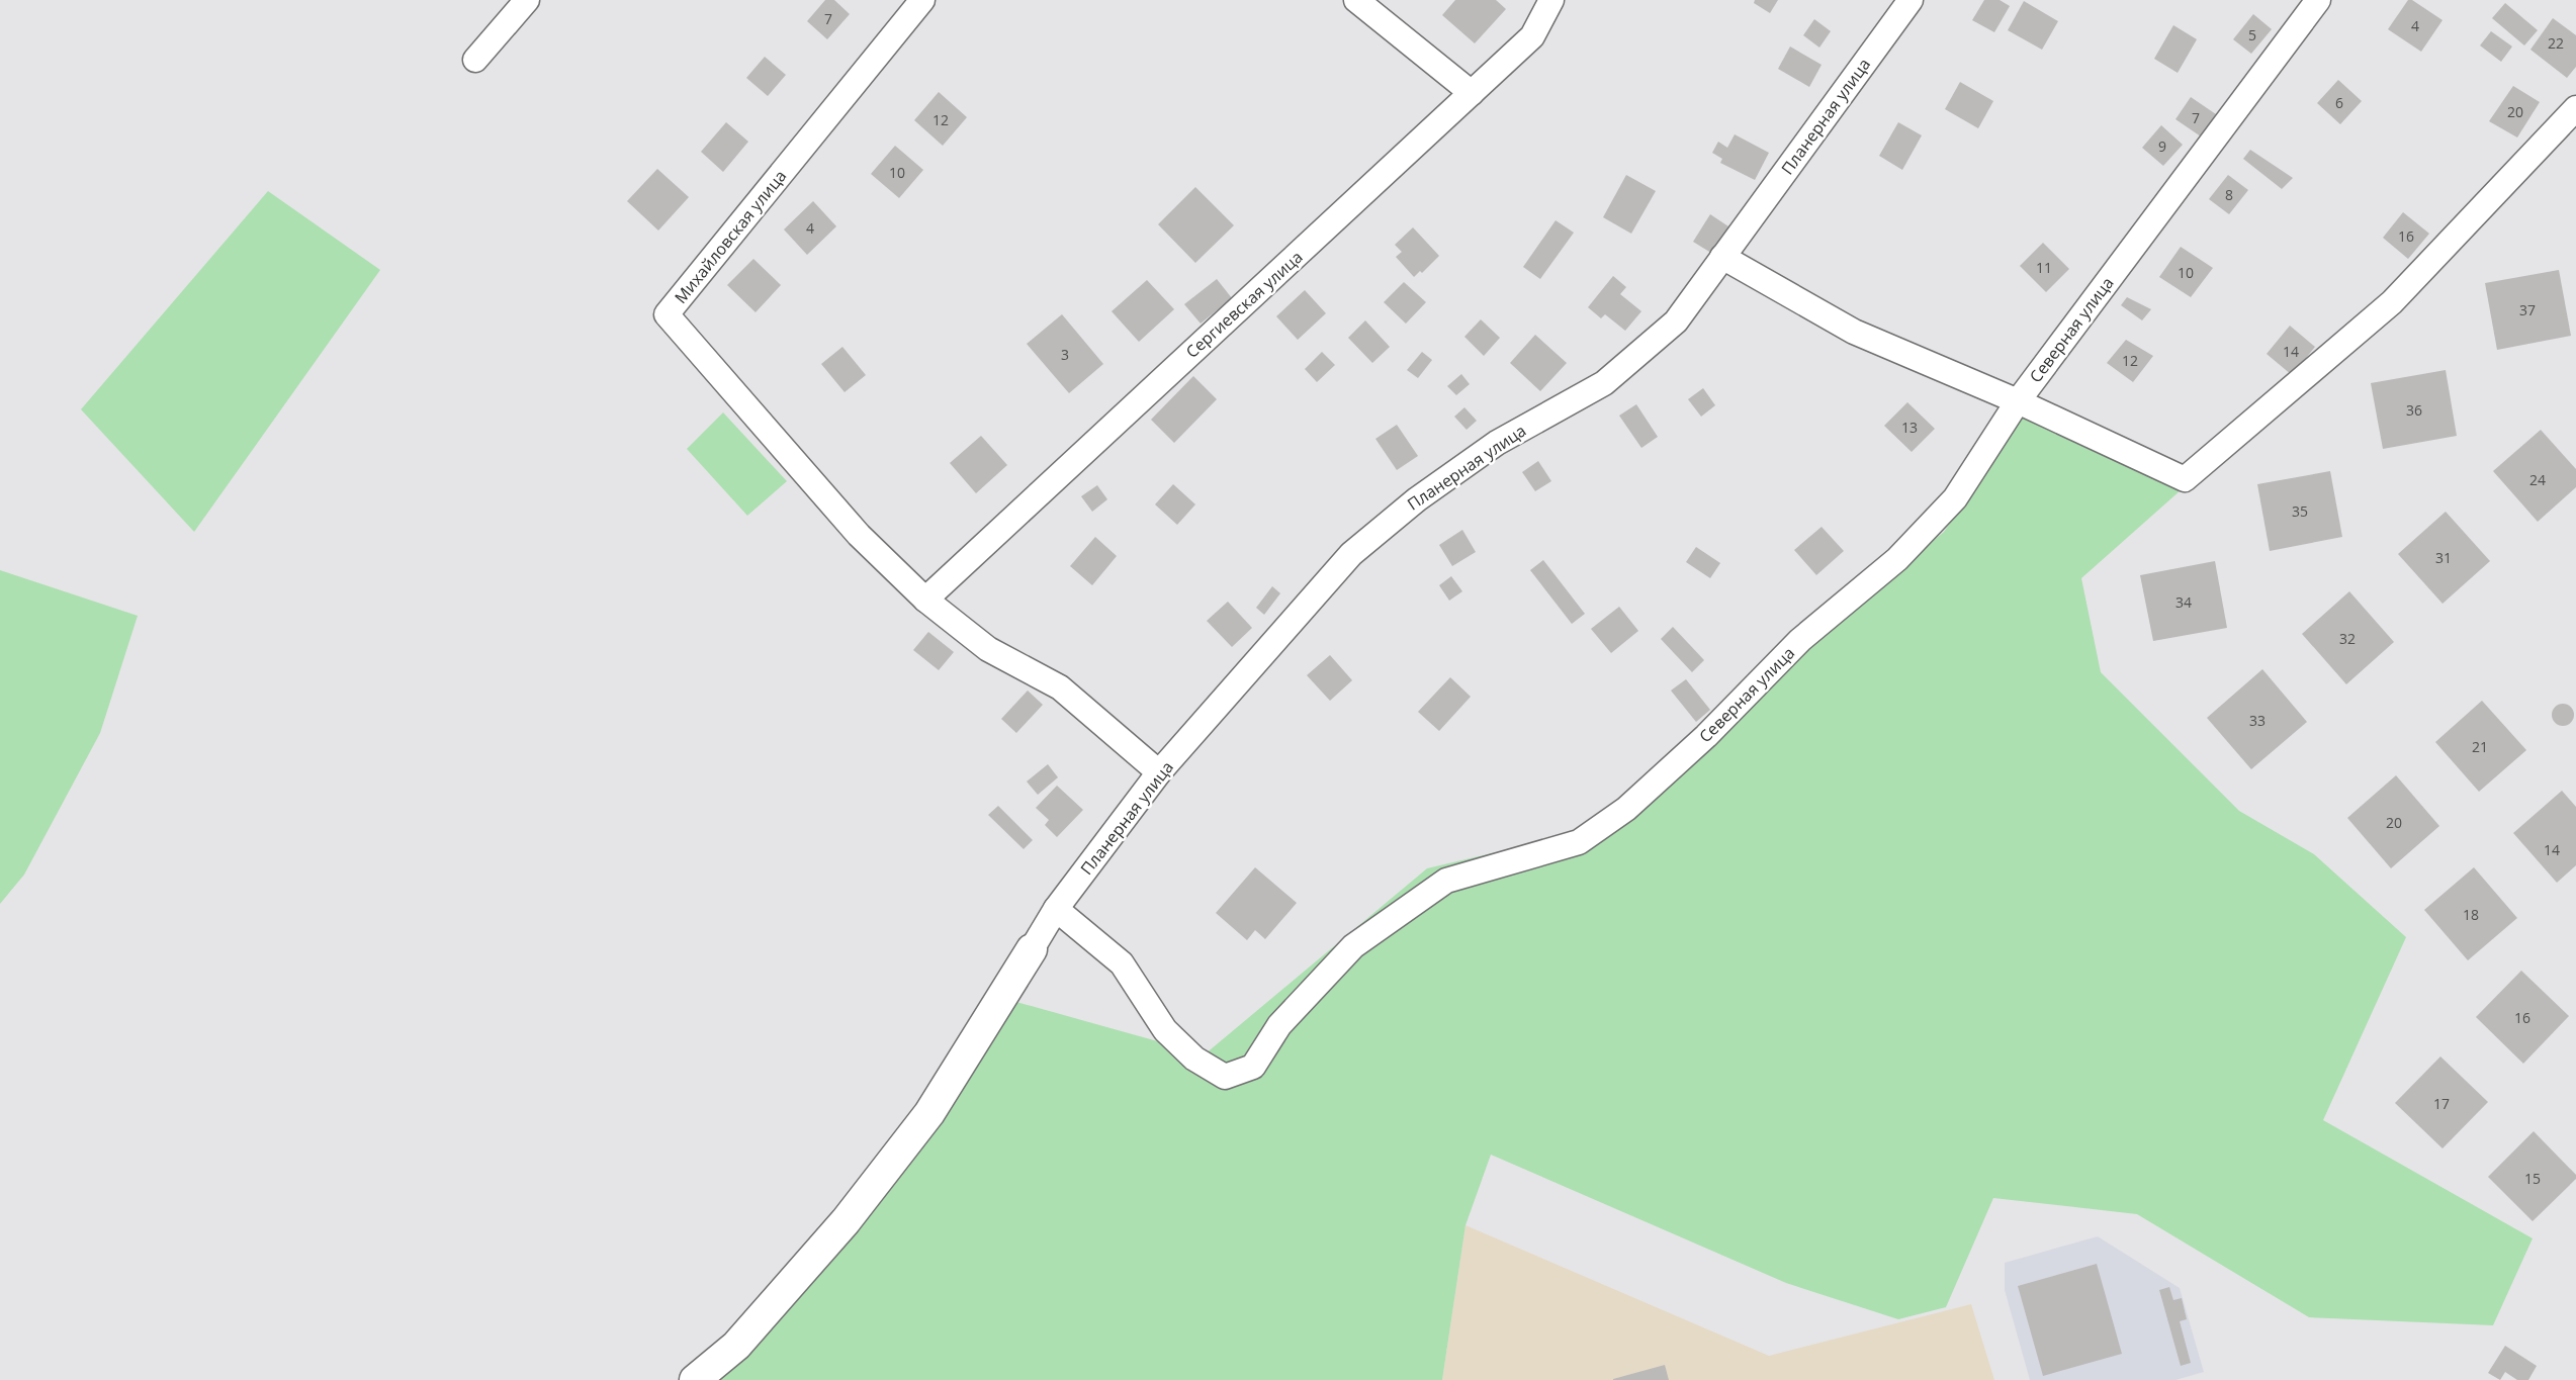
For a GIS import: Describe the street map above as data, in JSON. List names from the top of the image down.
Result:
{
  "streets": {
    "street": [
      "Планерная улица",
      "Михайловская улица",
      "Сергиевская улица",
      "Северная улица"
    ]
  },
  "crossings": [
    ["Планерная улица", "Северная улица"],
    ["Михайловская улица", "Сергиевская улица"]
  ],
  "house_numbers": [
    "7",
    "4",
    "5",
    "22",
    "6",
    "20",
    "7",
    "12",
    "9",
    "10",
    "8",
    "4",
    "16",
    "11",
    "10",
    "37",
    "14",
    "3",
    "12",
    "36",
    "13",
    "24",
    "35",
    "31",
    "34",
    "32",
    "33",
    "21",
    "20",
    "14",
    "18",
    "16",
    "17",
    "15"
  ]
}
